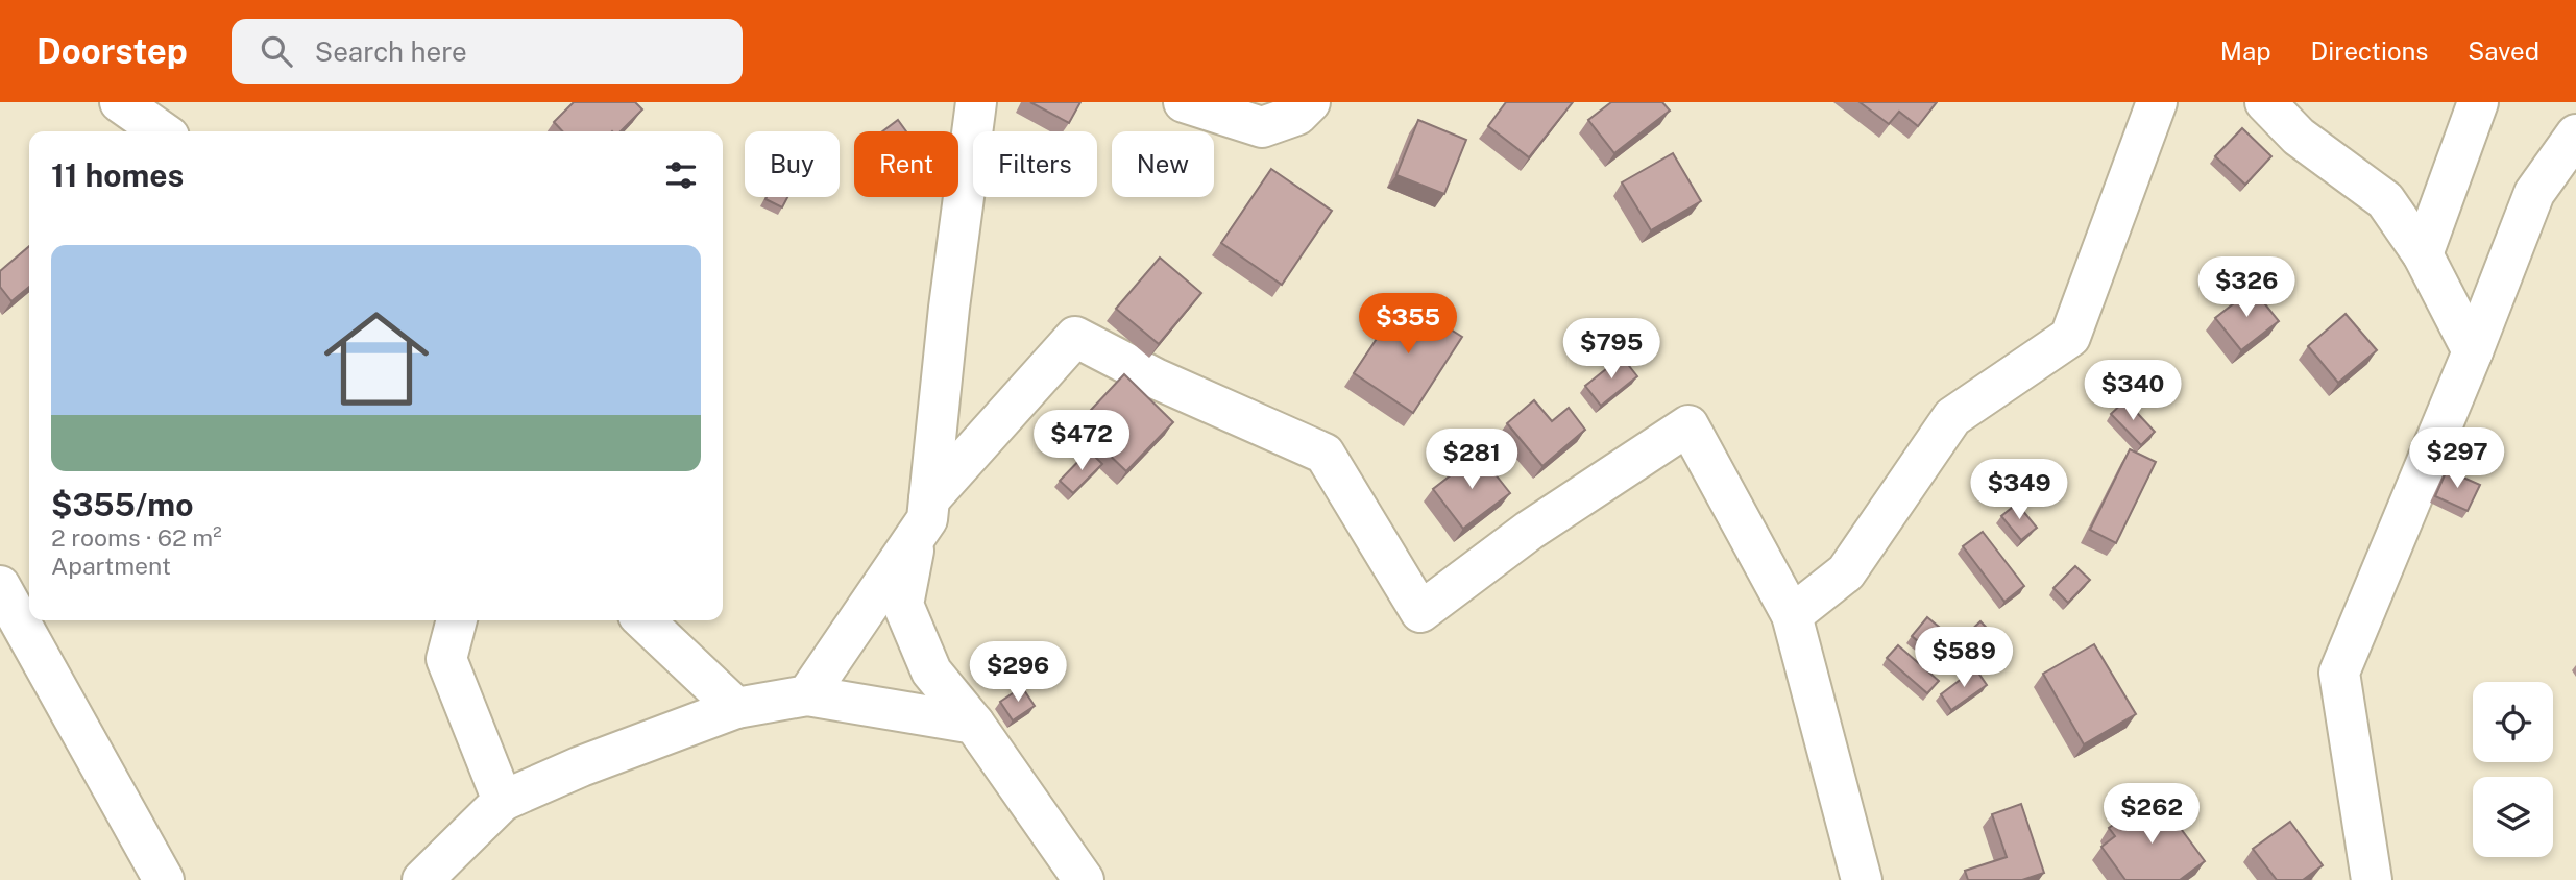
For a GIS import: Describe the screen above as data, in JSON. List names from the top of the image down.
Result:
{
  "page": {
    "header": "Doorstep",
    "search": "Search here",
    "nav": ["Map", "Directions", "Saved"],
    "chip": [
      "Buy",
      "Rent",
      "Filters",
      "New"
    ],
    "heading": "11 homes",
    "list": [
      {
        "name": "$355/mo",
        "note": "2 rooms · 62 m² · Apartment"
      }
    ],
    "price": [
      "$326",
      "$355",
      "$795",
      "$340",
      "$472",
      "$297",
      "$281",
      "$349",
      "$589",
      "$296",
      "$262"
    ]
  }
}
